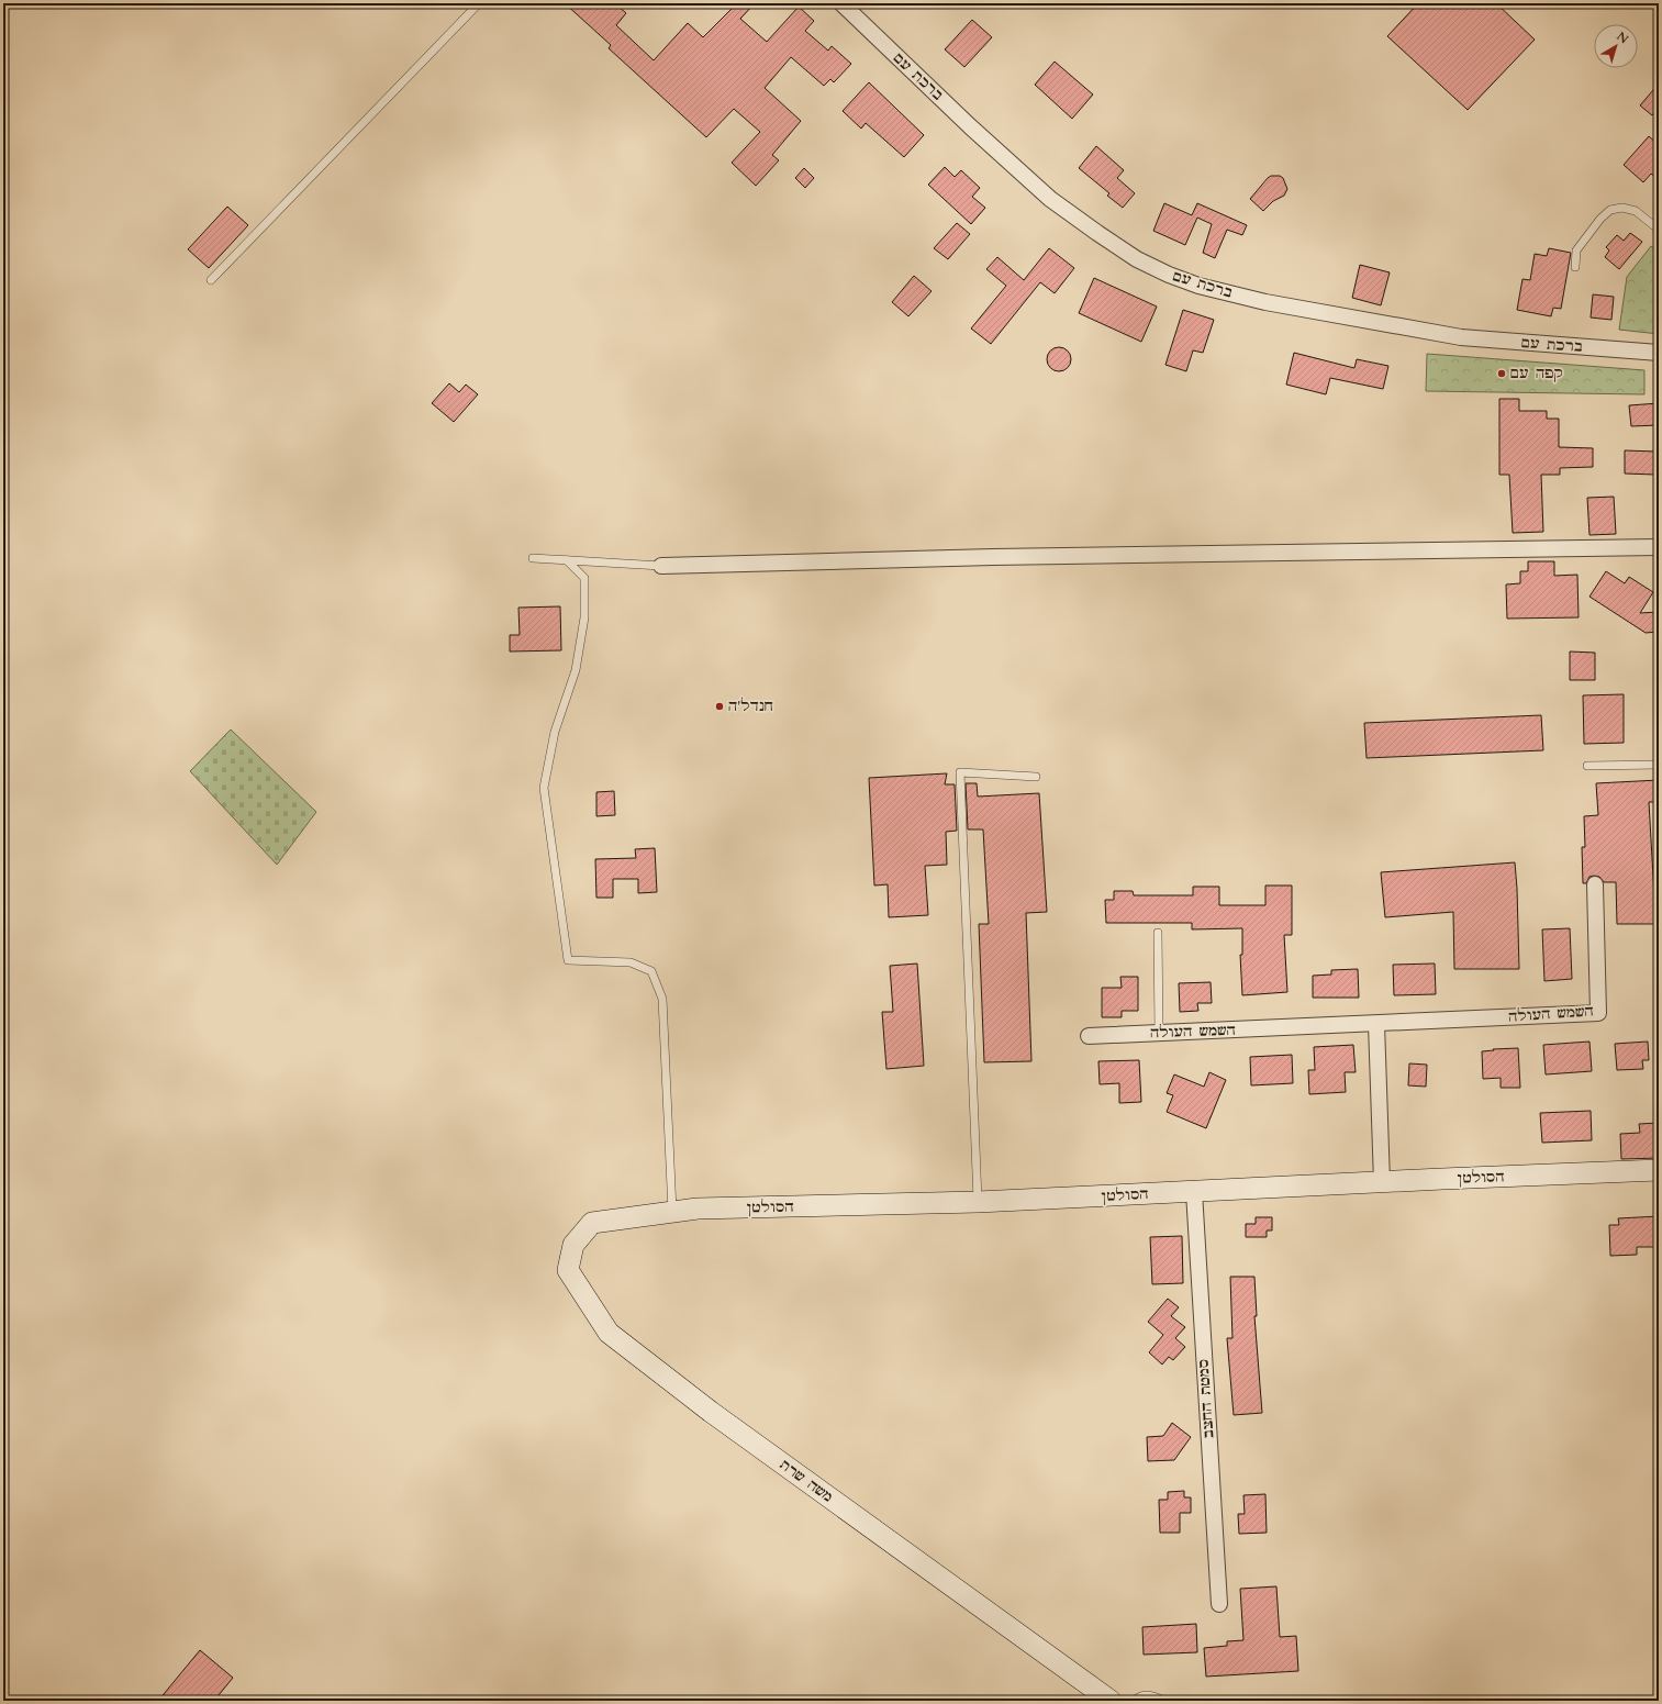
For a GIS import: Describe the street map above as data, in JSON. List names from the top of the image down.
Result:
{
  "streets": {
    "street": [
      "ברכת עם",
      "השמש העולה",
      "הסולטן",
      "סמטת החצב",
      "משה שרת"
    ]
  },
  "crossings": [
    ["הסולטן", "סמטת החצב"],
    ["הסולטן", "משה שרת"]
  ],
  "places": ["קפה עם", "חנדל'ה"],
  "north": "top right"
}
